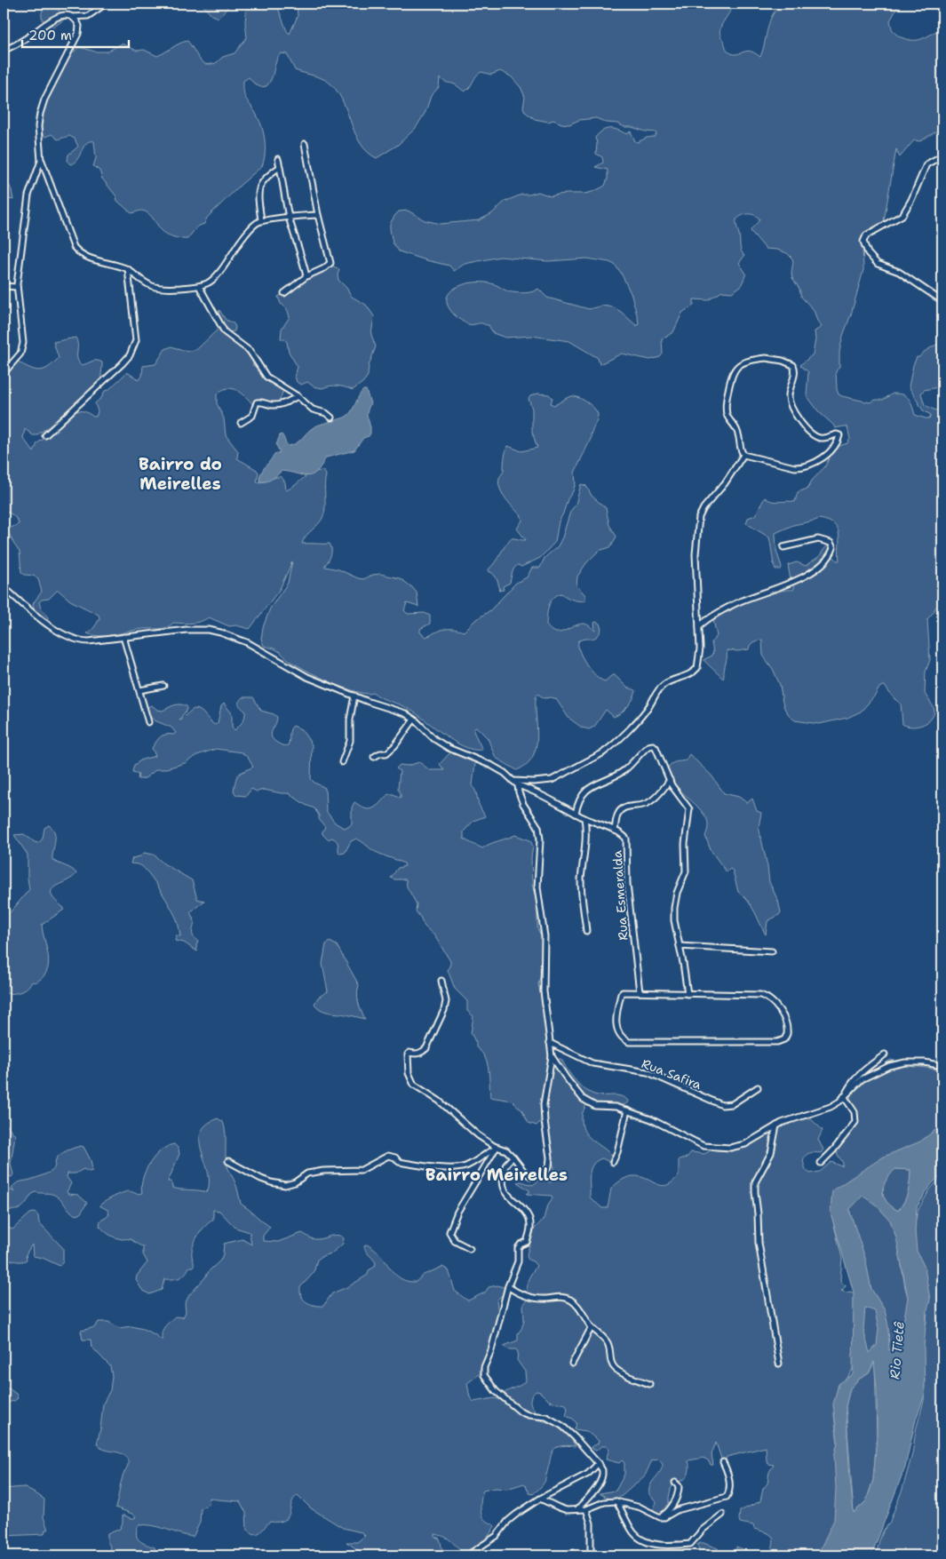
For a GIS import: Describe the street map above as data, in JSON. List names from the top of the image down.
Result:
{
  "streets": {
    "street": ["Rua Esmeralda", "Rua Safira"]
  },
  "districts": ["Bairro do Meirelles", "Bairro Meirelles"],
  "water": ["Rio Tietê"],
  "scale_bar": "200 m"
}
